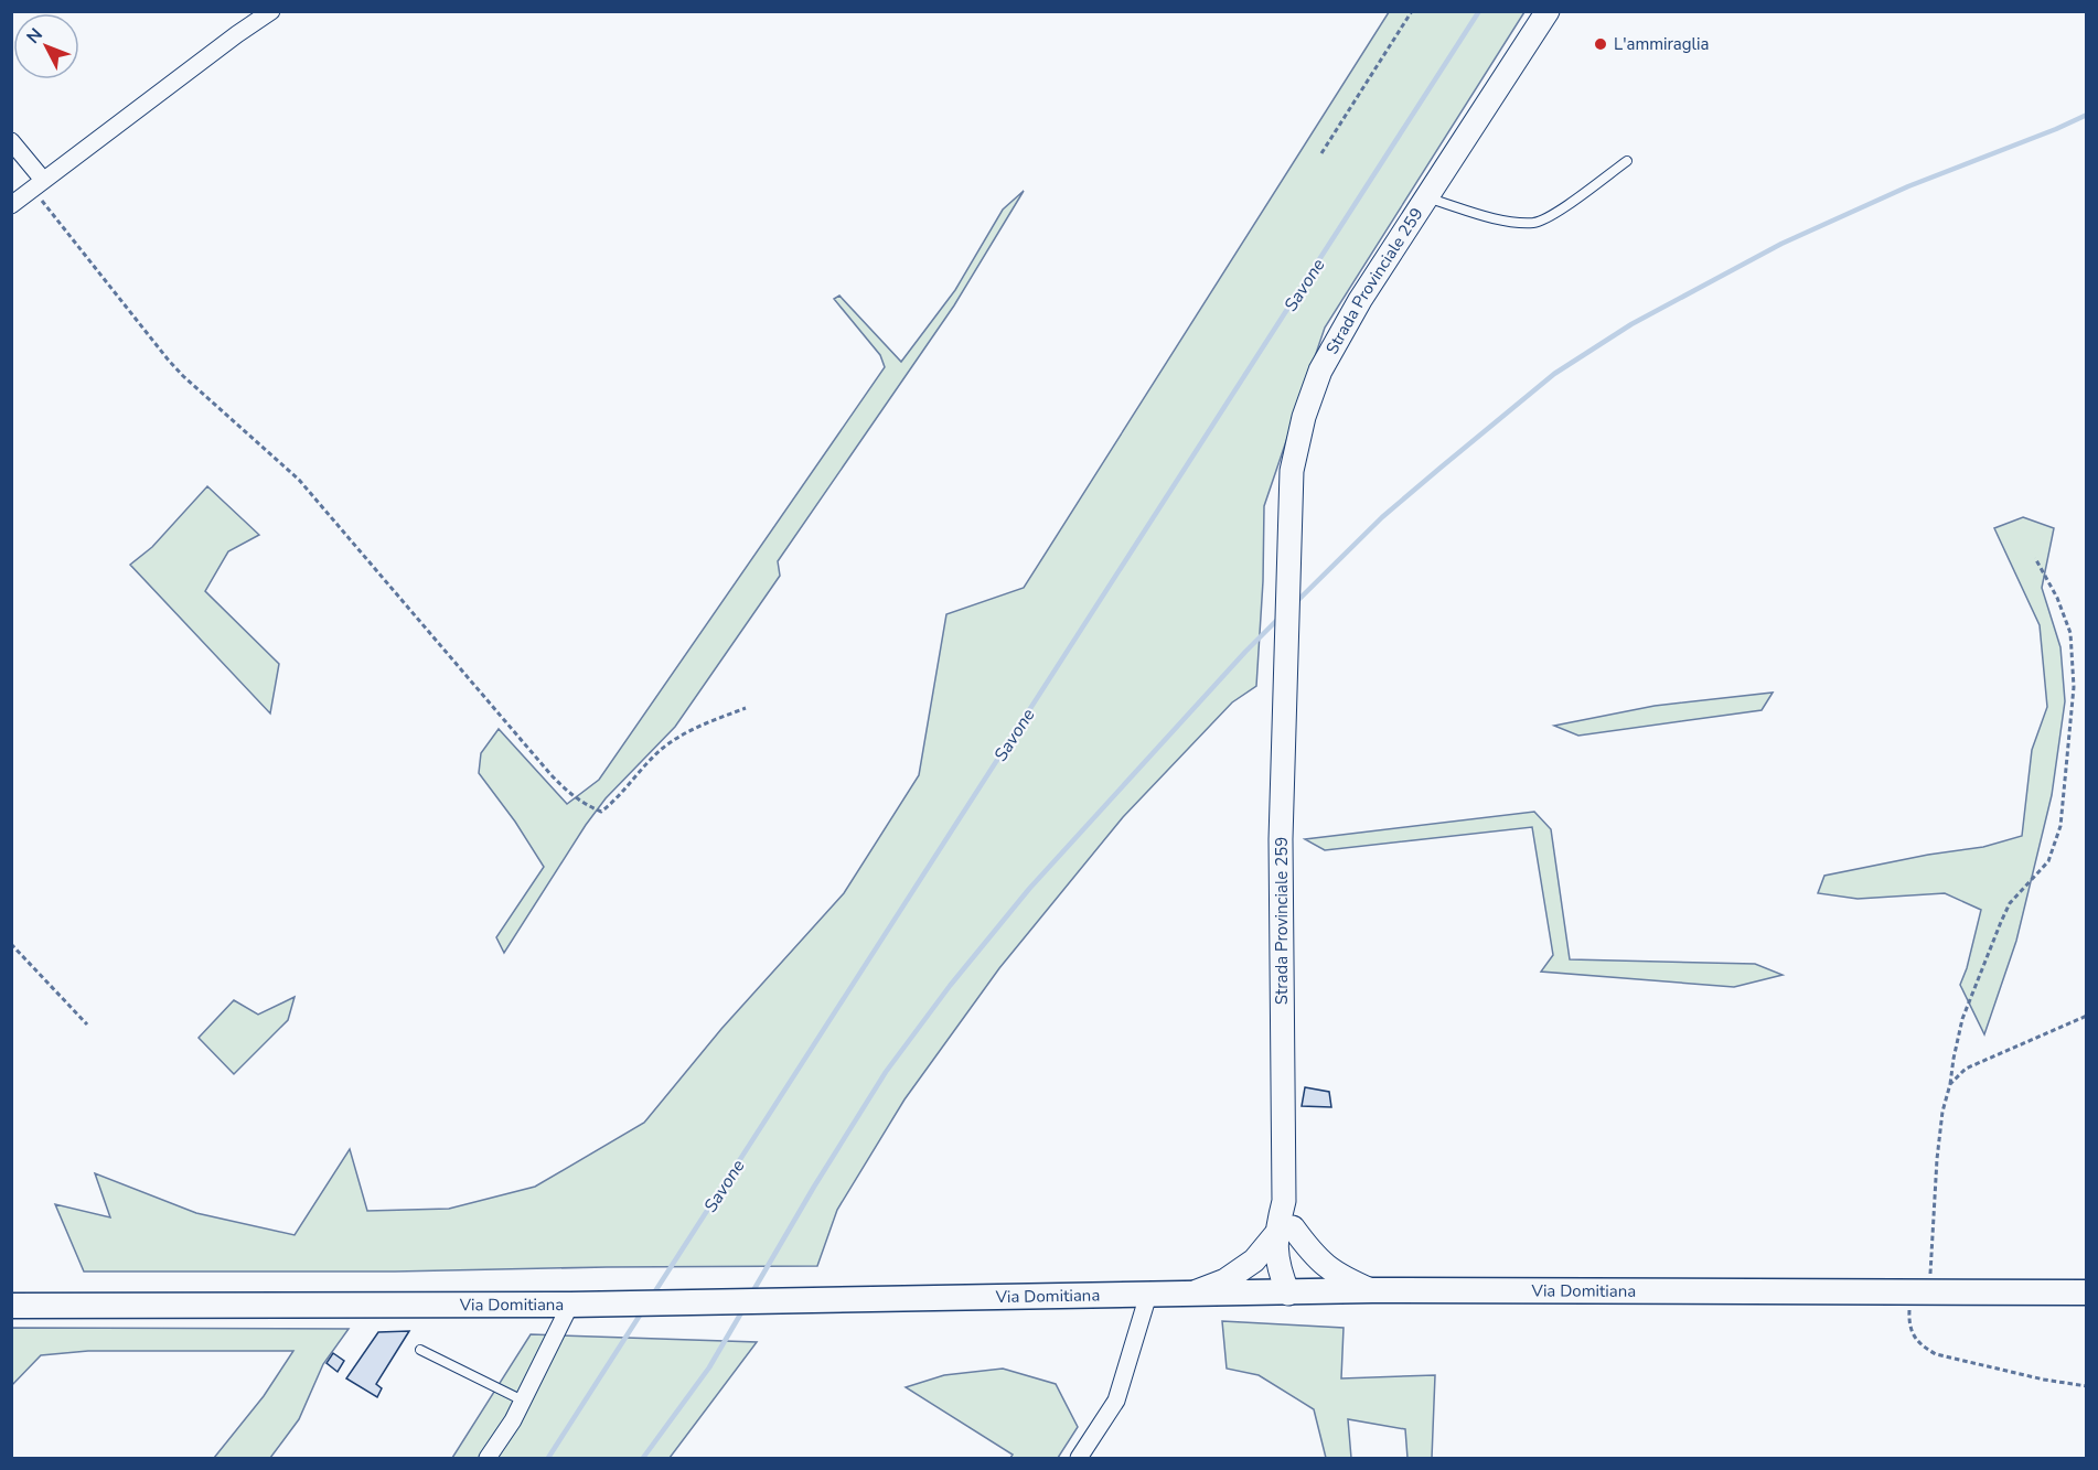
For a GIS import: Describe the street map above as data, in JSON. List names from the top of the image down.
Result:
{
  "streets": {
    "main road": ["Via Domitiana"],
    "street": ["Strada Provinciale 259"]
  },
  "crossings": [
    ["Strada Provinciale 259", "Via Domitiana"]
  ],
  "water": ["Savone"],
  "places": ["L'ammiraglia"],
  "north": "top left"
}
